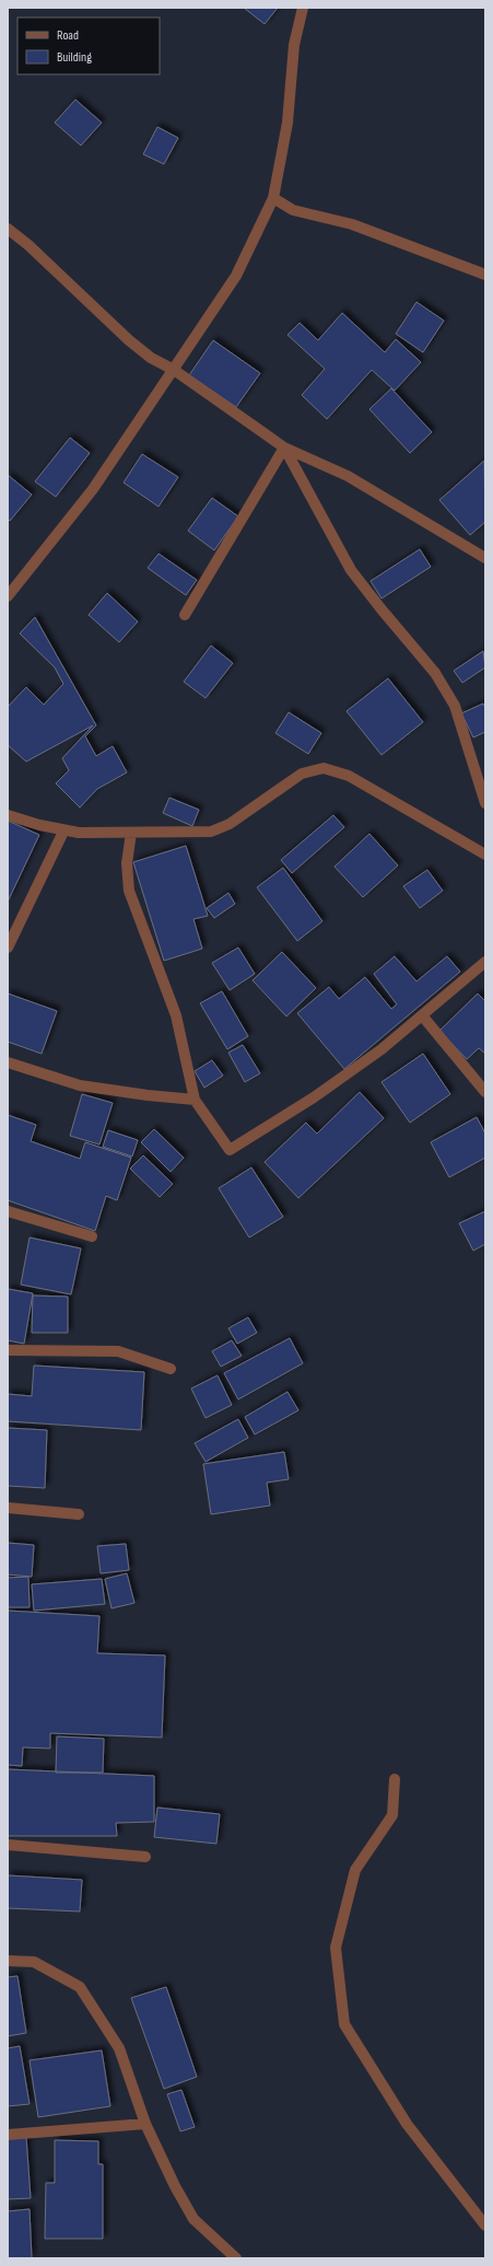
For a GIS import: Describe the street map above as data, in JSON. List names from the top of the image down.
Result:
{
  "legend": ["Road", "Building"]
}
